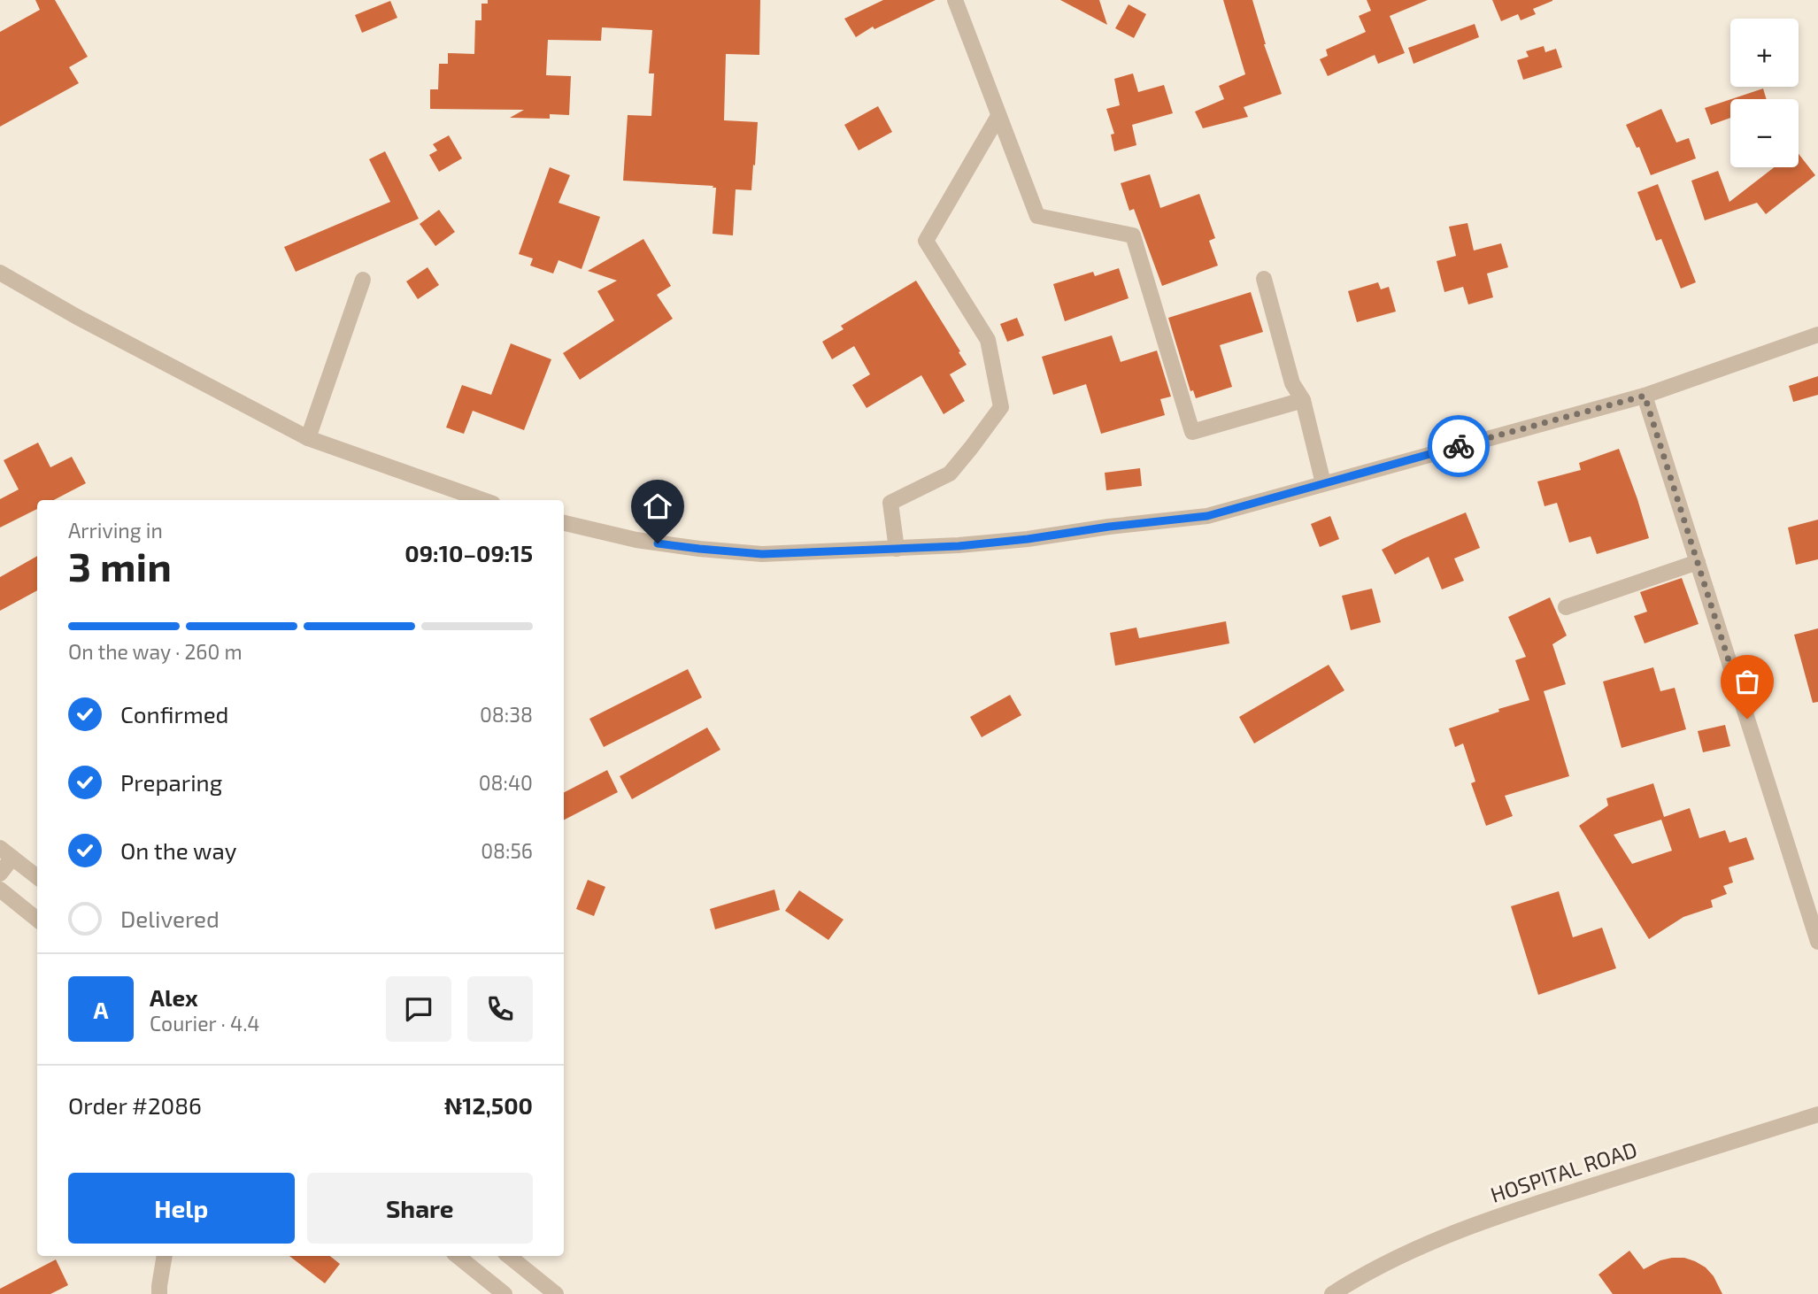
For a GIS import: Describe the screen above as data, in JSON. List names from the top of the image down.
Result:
{
  "streets": {
    "street": ["HOSPITAL ROAD"]
  },
  "page": {
    "map_buttons": ["+", "−"],
    "heading": ["3 min", "Arriving in", "09:10–09:15"],
    "panel": [
      "Alex",
      "Courier · 4.4",
      "Order #2086",
      "₦12,500"
    ],
    "bar": "On the way · 260 m",
    "list": [
      ["Confirmed", "08:38"],
      ["Preparing", "08:40"],
      ["On the way", "08:56"],
      "Delivered"
    ],
    "round": "A",
    "buttons": ["Help", "Share"]
  }
}
